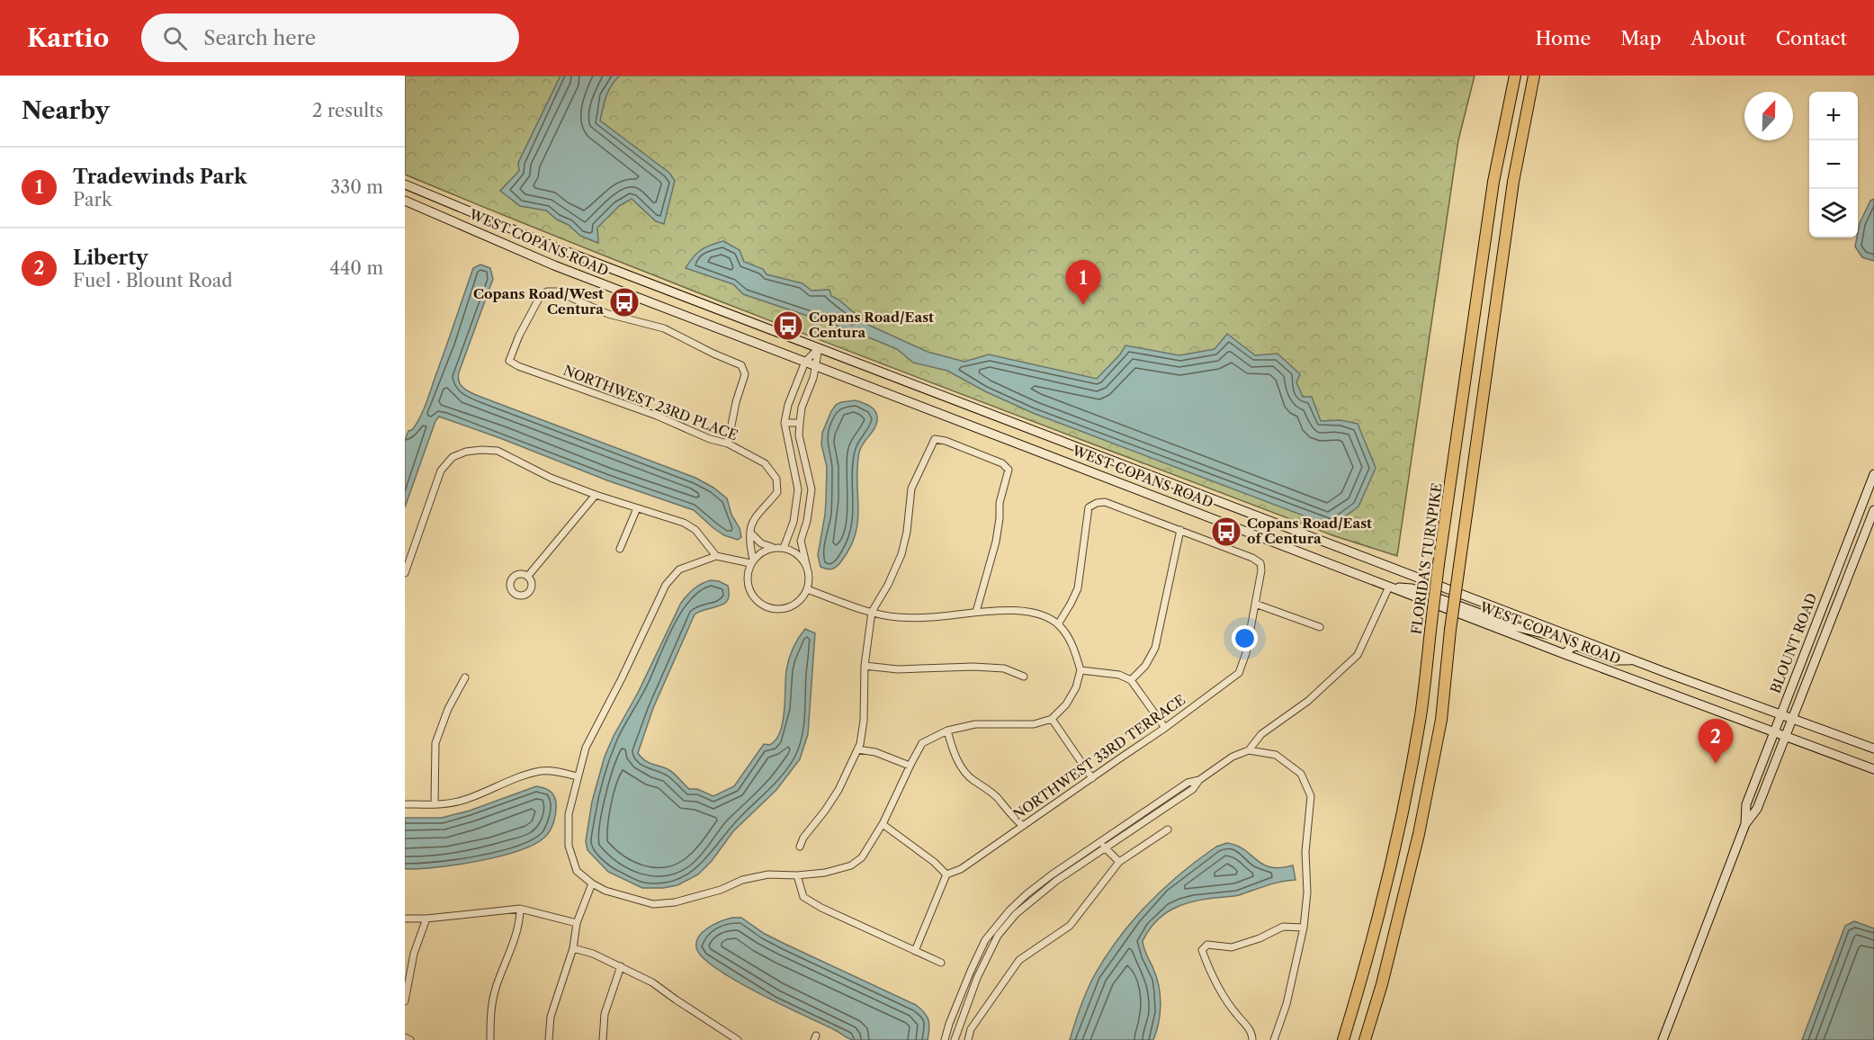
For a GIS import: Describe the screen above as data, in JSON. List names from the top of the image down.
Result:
{
  "streets": {
    "highway": ["FLORIDA'S TURNPIKE"],
    "main road": ["WEST COPANS ROAD", "BLOUNT ROAD"],
    "street": ["NORTHWEST 23RD PLACE", "NORTHWEST 33RD TERRACE"]
  },
  "crossings": [
    ["WEST COPANS ROAD", "BLOUNT ROAD"]
  ],
  "places": {
    "bus stop": ["Copans Road/West Centura", "Copans Road/East Centura", "Copans Road/East of Centura"]
  },
  "north": "top",
  "page": {
    "header": "Kartio",
    "search": "Search here",
    "nav": [
      "Home",
      "Map",
      "About",
      "Contact"
    ],
    "heading": ["Nearby", "2 results"],
    "map_buttons": ["+", "−"],
    "list": [
      {
        "mark": "1",
        "name": "Tradewinds Park",
        "note": "Park",
        "value": "330 m"
      },
      {
        "mark": "2",
        "name": "Liberty",
        "note": "Fuel · Blount Road",
        "value": "440 m"
      }
    ],
    "pins": ["1", "2"]
  }
}
